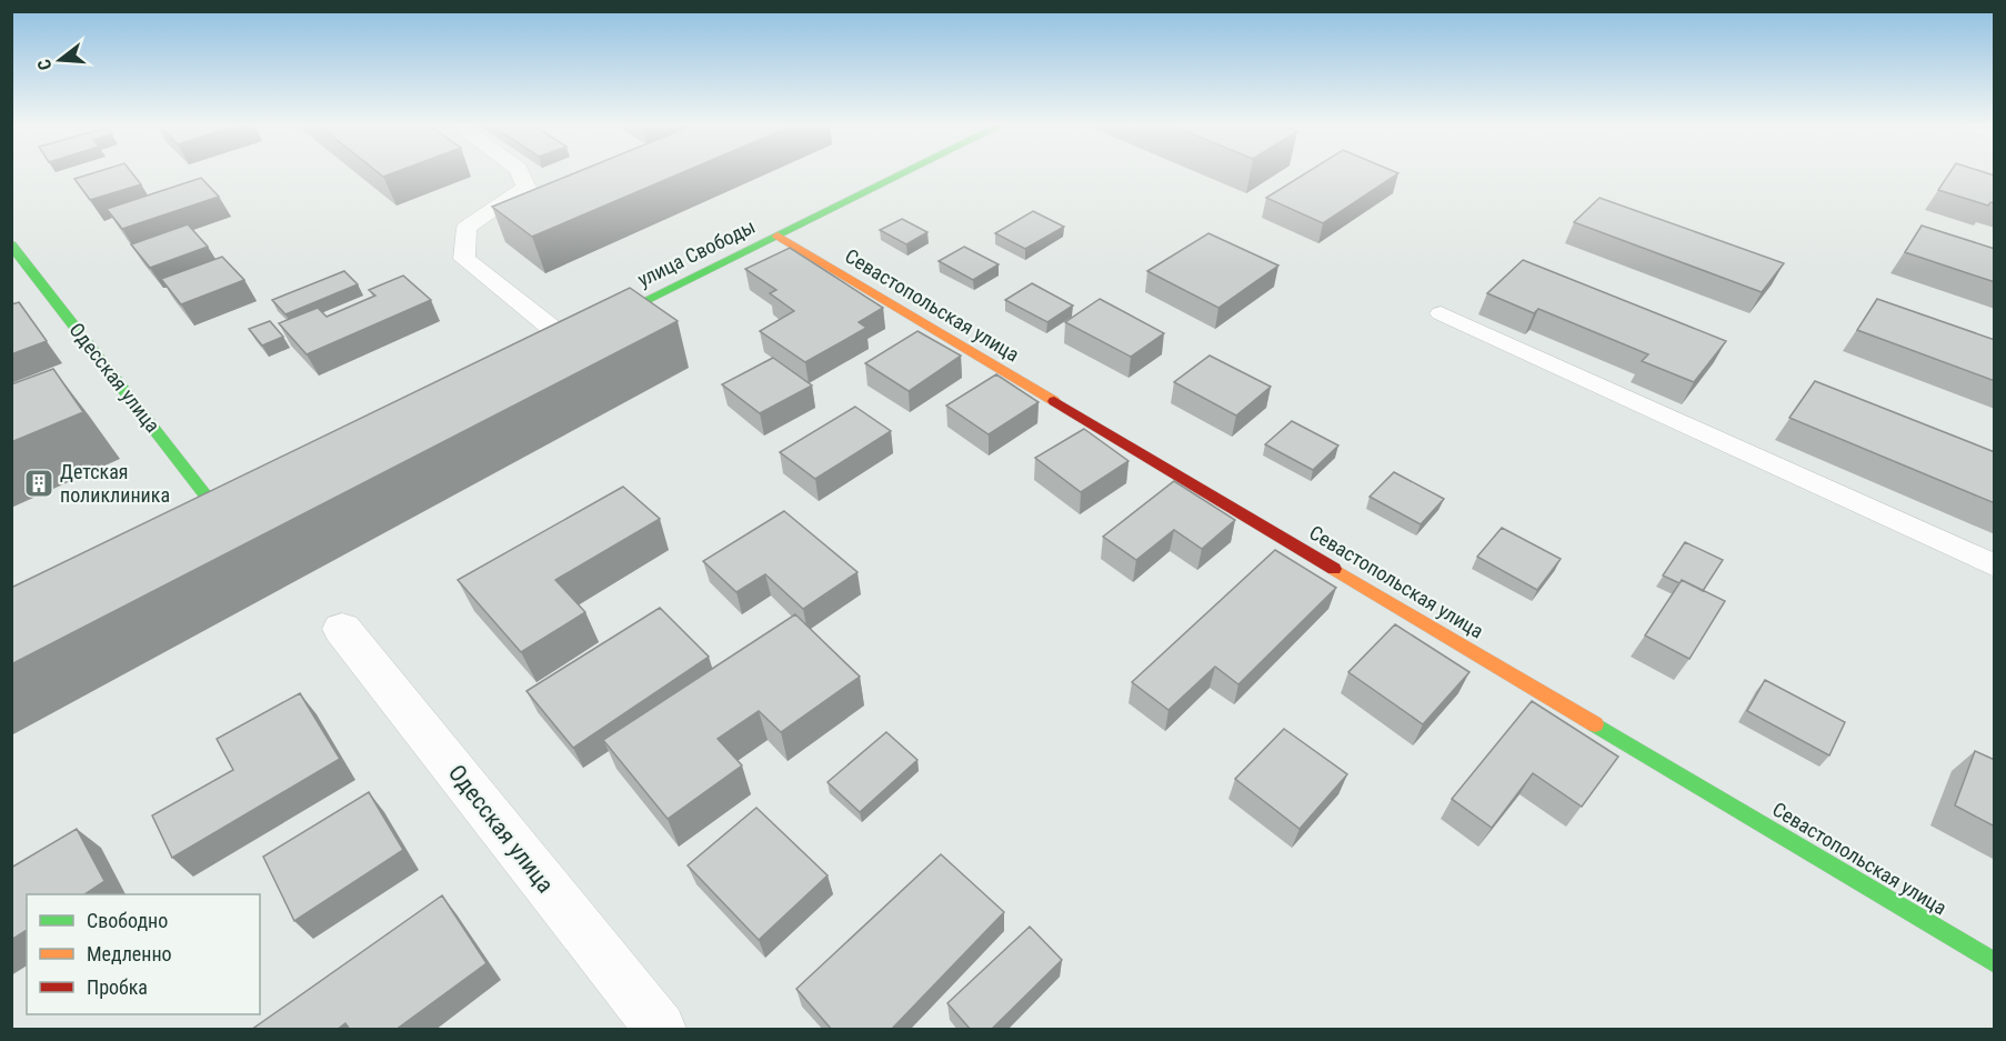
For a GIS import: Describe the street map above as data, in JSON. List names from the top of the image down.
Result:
{
  "streets": {
    "street": ["улица Свободы", "Севастопольская улица", "Одесская улица"]
  },
  "crossings": [
    ["улица Свободы", "Севастопольская улица"]
  ],
  "places": {
    "building": ["Детская поликлиника"]
  },
  "legend": ["Свободно", "Медленно", "Пробка"],
  "north": "left"
}
